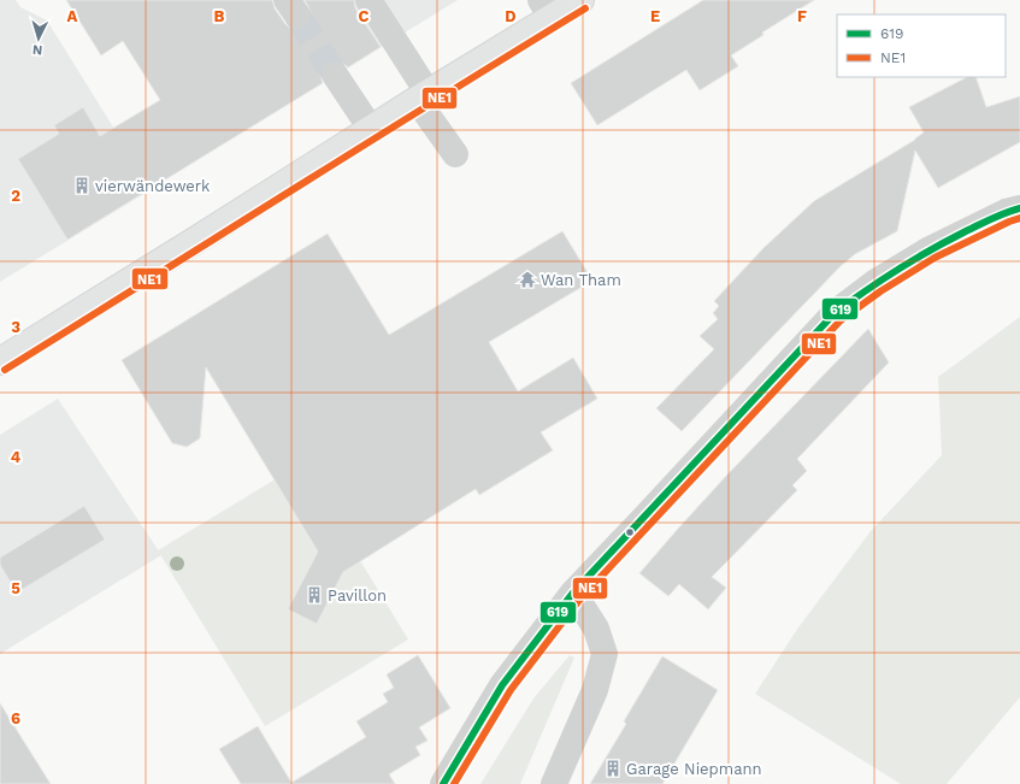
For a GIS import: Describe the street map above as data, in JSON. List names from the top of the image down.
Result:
{
  "places": {
    "building": ["vierwändewerk", "Pavillon", "Garage Niepmann"],
    "temple": ["Wan Tham"]
  },
  "lines": ["transit line NE1", "transit line 619"],
  "legend": ["619", "NE1"],
  "north": "bottom",
  "grid": {
    "columns": [
      "A",
      "B",
      "C",
      "D",
      "E",
      "F"
    ],
    "rows": [
      "2",
      "3",
      "4",
      "5",
      "6"
    ]
  }
}
